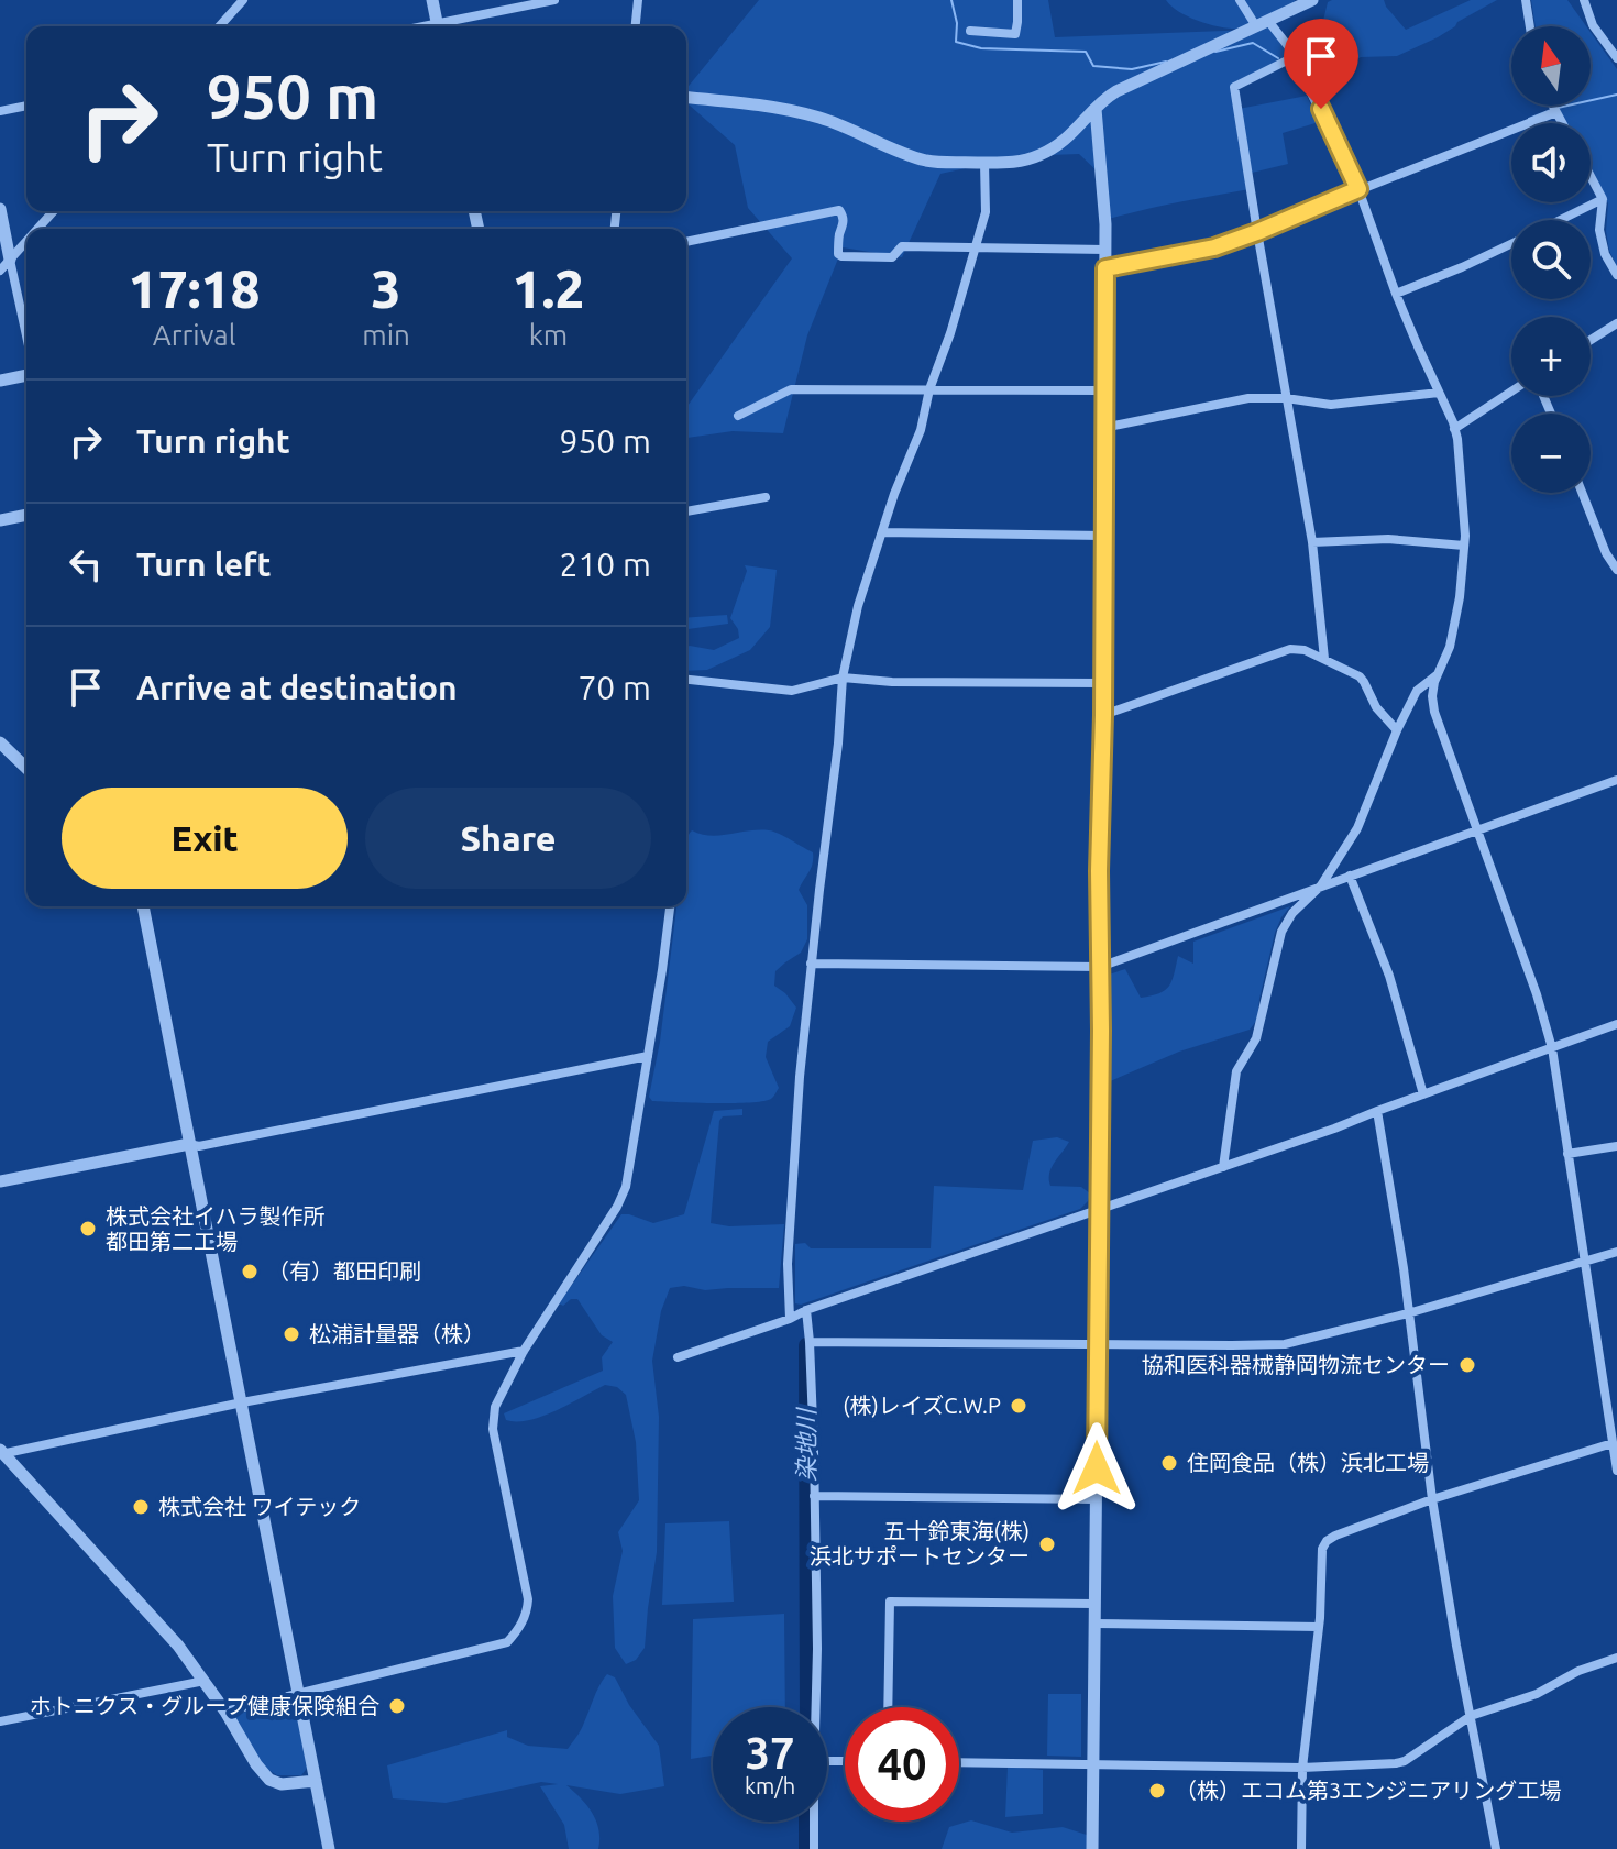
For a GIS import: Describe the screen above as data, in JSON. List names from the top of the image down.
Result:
{
  "water": ["染地川"],
  "places": [
    "株式会社イハラ製作所 都田第二工場",
    "（有）都田印刷",
    "松浦計量器（株）",
    "協和医科器械静岡物流センター",
    "(株)レイズC.W.P",
    "住岡食品（株）浜北工場",
    "株式会社 ワイテック",
    "五十鈴東海(株) 浜北サポートセンター",
    "ホトニクス・グループ健康保険組合",
    "（株）エコム第3エンジニアリング工場"
  ],
  "north": "top",
  "page": {
    "map_buttons": ["+", "−"],
    "turn": ["950 m", "Turn right"],
    "eta": [
      "17:18",
      "Arrival",
      "3",
      "min",
      "1.2",
      "km"
    ],
    "list": [
      {
        "name": "Turn right",
        "value": "950 m"
      },
      {
        "name": "Turn left",
        "value": "210 m"
      },
      {
        "name": "Arrive at destination",
        "value": "70 m"
      }
    ],
    "buttons": ["Exit", "Share"],
    "speed": "37 km/h",
    "limit": "40"
  }
}
